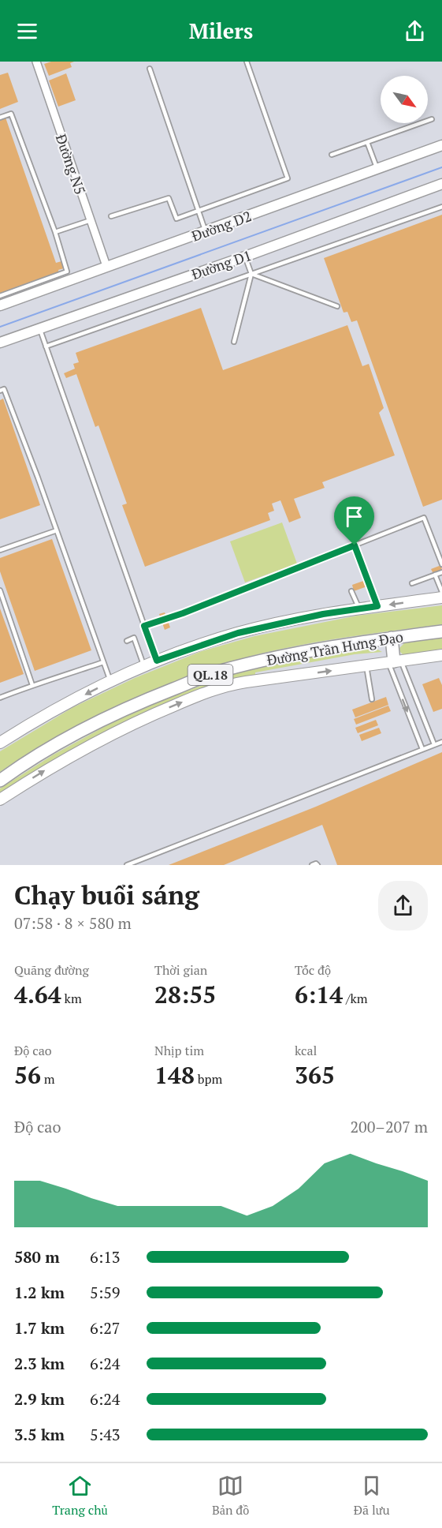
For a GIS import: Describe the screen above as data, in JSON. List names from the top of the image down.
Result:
{
  "streets": {
    "highway": ["Đường Trần Hưng Đạo", "QL.18"],
    "street": ["Đường N5", "Đường D2", "Đường D1"]
  },
  "crossings": [
    ["Đường N5", "Đường D2"]
  ],
  "north": "bottom right",
  "page": {
    "header": "Milers",
    "heading": ["Chạy buổi sáng", "07:58 · 8 × 580 m"],
    "stats": [
      ["Quãng đường", "4.64 km"],
      ["Thời gian", "28:55"],
      ["Tốc độ", "6:14 /km"],
      ["Độ cao", "56 m"],
      ["Nhịp tim", "148 bpm"],
      ["kcal", "365"]
    ],
    "chart": ["Độ cao", "200–207 m"],
    "list": [
      {
        "name": "580 m",
        "note": "6:13"
      },
      {
        "name": "1.2 km",
        "note": "5:59"
      },
      {
        "name": "1.7 km",
        "note": "6:27"
      },
      {
        "name": "2.3 km",
        "note": "6:24"
      },
      {
        "name": "2.9 km",
        "note": "6:24"
      },
      {
        "name": "3.5 km",
        "note": "5:43"
      }
    ],
    "tabs": ["Trang chủ", "Bản đồ", "Đã lưu"]
  }
}
